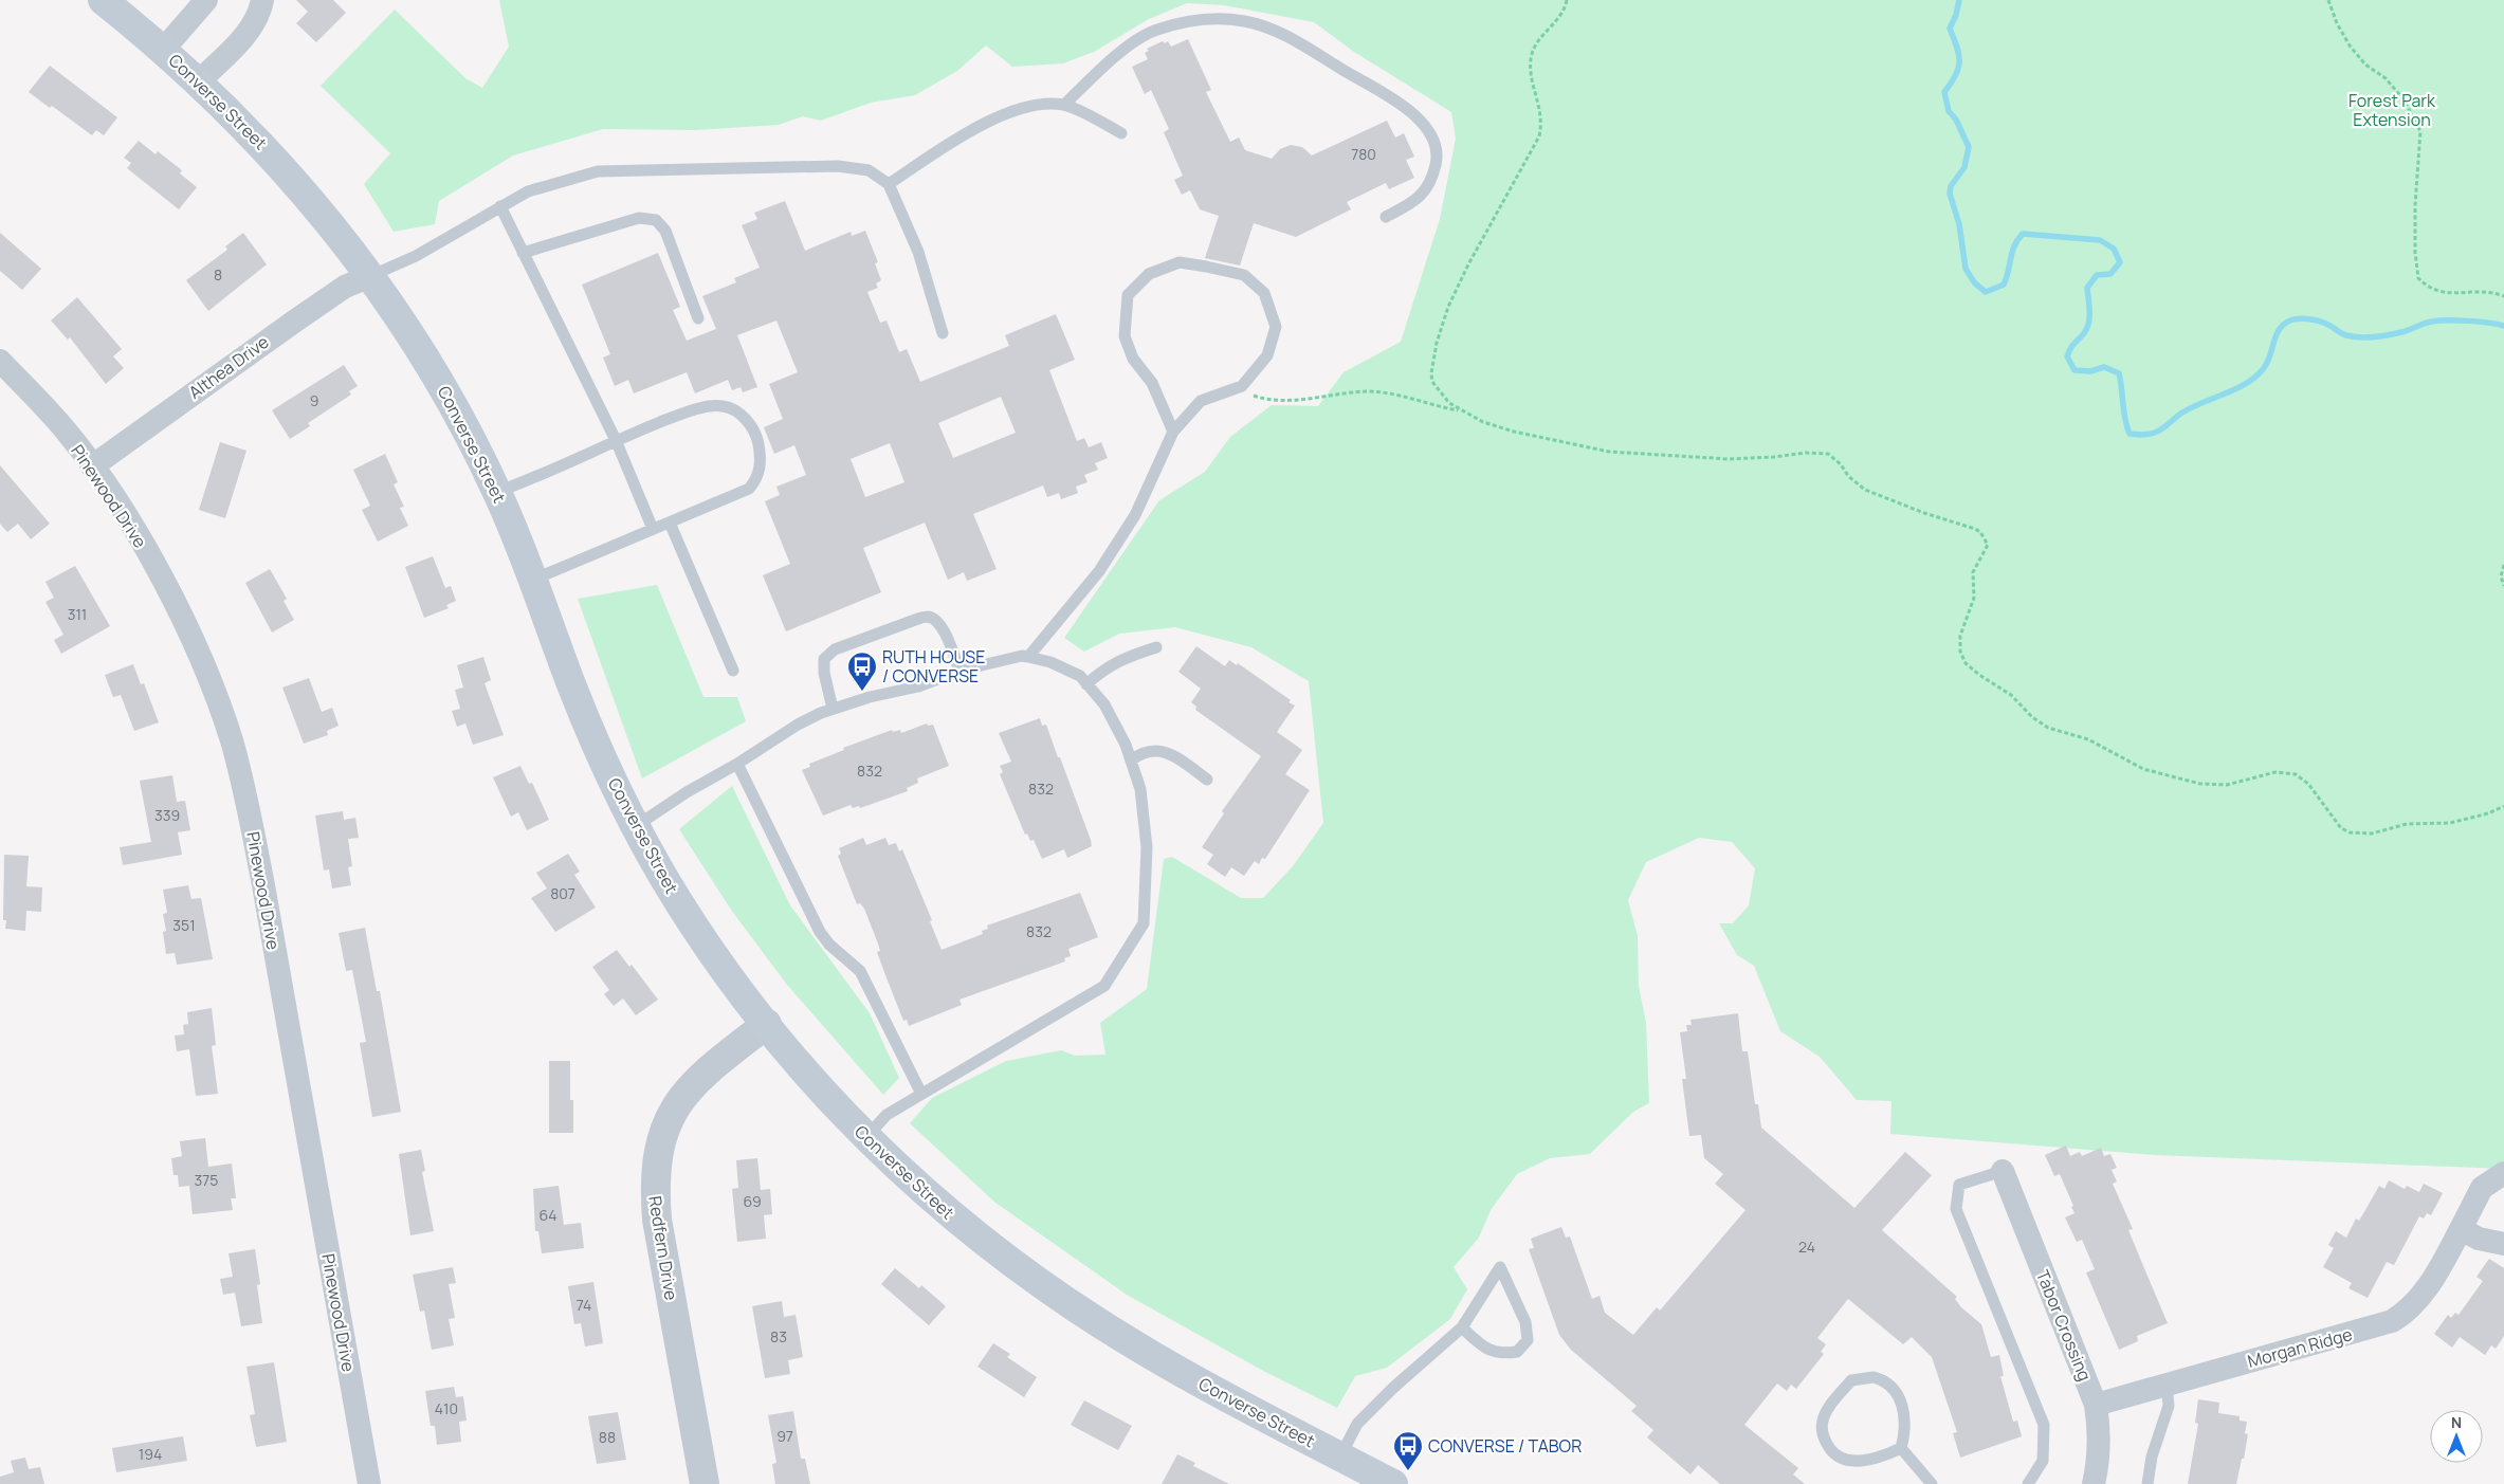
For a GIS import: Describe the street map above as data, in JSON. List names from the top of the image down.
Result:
{
  "streets": {
    "main road": ["Converse Street"],
    "street": [
      "Althea Drive",
      "Pinewood Drive",
      "Redfern Drive",
      "Tabor Crossing",
      "Morgan Ridge"
    ]
  },
  "crossings": [
    ["Converse Street", "Althea Drive"],
    ["Converse Street", "Redfern Drive"],
    ["Althea Drive", "Pinewood Drive"],
    ["Tabor Crossing", "Morgan Ridge"]
  ],
  "parks": ["Forest Park Extension"],
  "places": {
    "bus stop": ["RUTH HOUSE / CONVERSE", "CONVERSE / TABOR"]
  },
  "house_numbers": [
    "780",
    "8",
    "9",
    "311",
    "832",
    "832",
    "339",
    "807",
    "351",
    "832",
    "375",
    "69",
    "64",
    "24",
    "74",
    "83",
    "410",
    "97",
    "88",
    "194"
  ],
  "north": "top"
}
